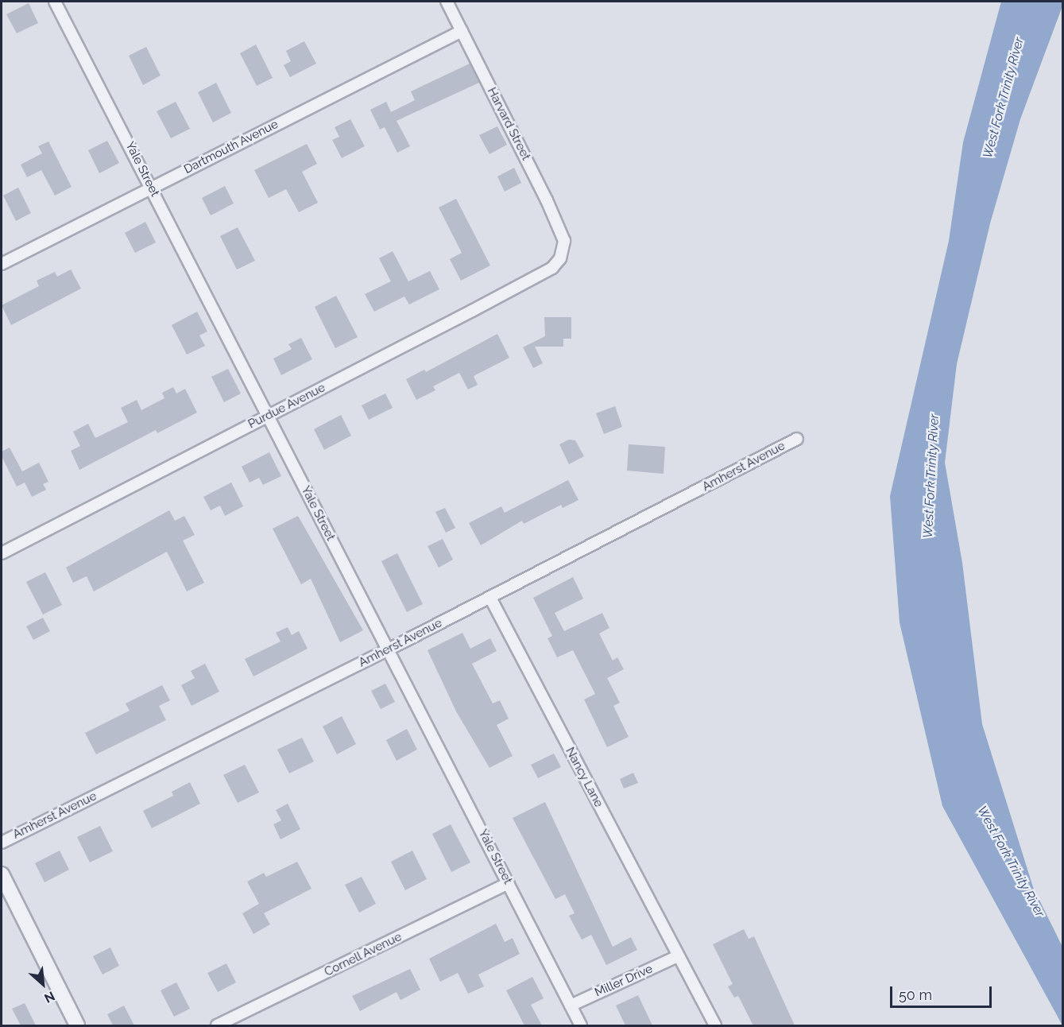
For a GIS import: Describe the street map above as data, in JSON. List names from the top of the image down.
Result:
{
  "streets": {
    "street": [
      "Harvard Street",
      "Dartmouth Avenue",
      "Yale Street",
      "Purdue Avenue",
      "Amherst Avenue",
      "Nancy Lane",
      "Cornell Avenue",
      "Miller Drive"
    ]
  },
  "crossings": [
    ["Harvard Street", "Dartmouth Avenue"],
    ["Harvard Street", "Purdue Avenue"],
    ["Dartmouth Avenue", "Yale Street"],
    ["Yale Street", "Purdue Avenue"],
    ["Yale Street", "Amherst Avenue"],
    ["Yale Street", "Cornell Avenue"],
    ["Yale Street", "Miller Drive"],
    ["Amherst Avenue", "Nancy Lane"],
    ["Nancy Lane", "Miller Drive"]
  ],
  "water": ["West Fork Trinity River"],
  "scale_bar": "50 m",
  "north": "bottom right"
}
